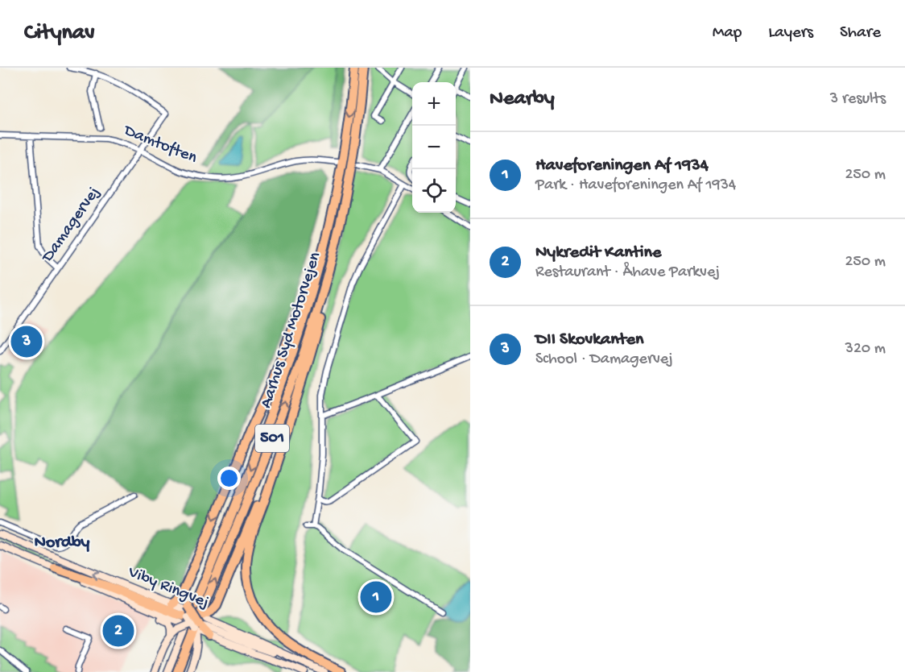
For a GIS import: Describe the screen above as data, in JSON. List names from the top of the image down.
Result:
{
  "streets": {
    "highway": ["Aarhus Syd Motorvejen", "501"],
    "main road": ["Viby Ringvej"],
    "street": ["Damtoften", "Damagervej"]
  },
  "crossings": [
    ["Damtoften", "Damagervej"],
    ["Aarhus Syd Motorvejen", "Viby Ringvej"]
  ],
  "districts": ["Nordby"],
  "page": {
    "header": "Citynav",
    "nav": ["Map", "Layers", "Share"],
    "heading": ["Nearby", "3 results"],
    "map_buttons": ["+", "−"],
    "list": [
      {
        "mark": "1",
        "name": "Haveforeningen Af 1934",
        "note": "Park · Haveforeningen Af 1934",
        "value": "250 m"
      },
      {
        "mark": "2",
        "name": "Nykredit Kantine",
        "note": "Restaurant · Åhave Parkvej",
        "value": "250 m"
      },
      {
        "mark": "3",
        "name": "DII Skovkanten",
        "note": "School · Damagervej",
        "value": "320 m"
      }
    ],
    "pins": ["3", "1", "2"]
  }
}
